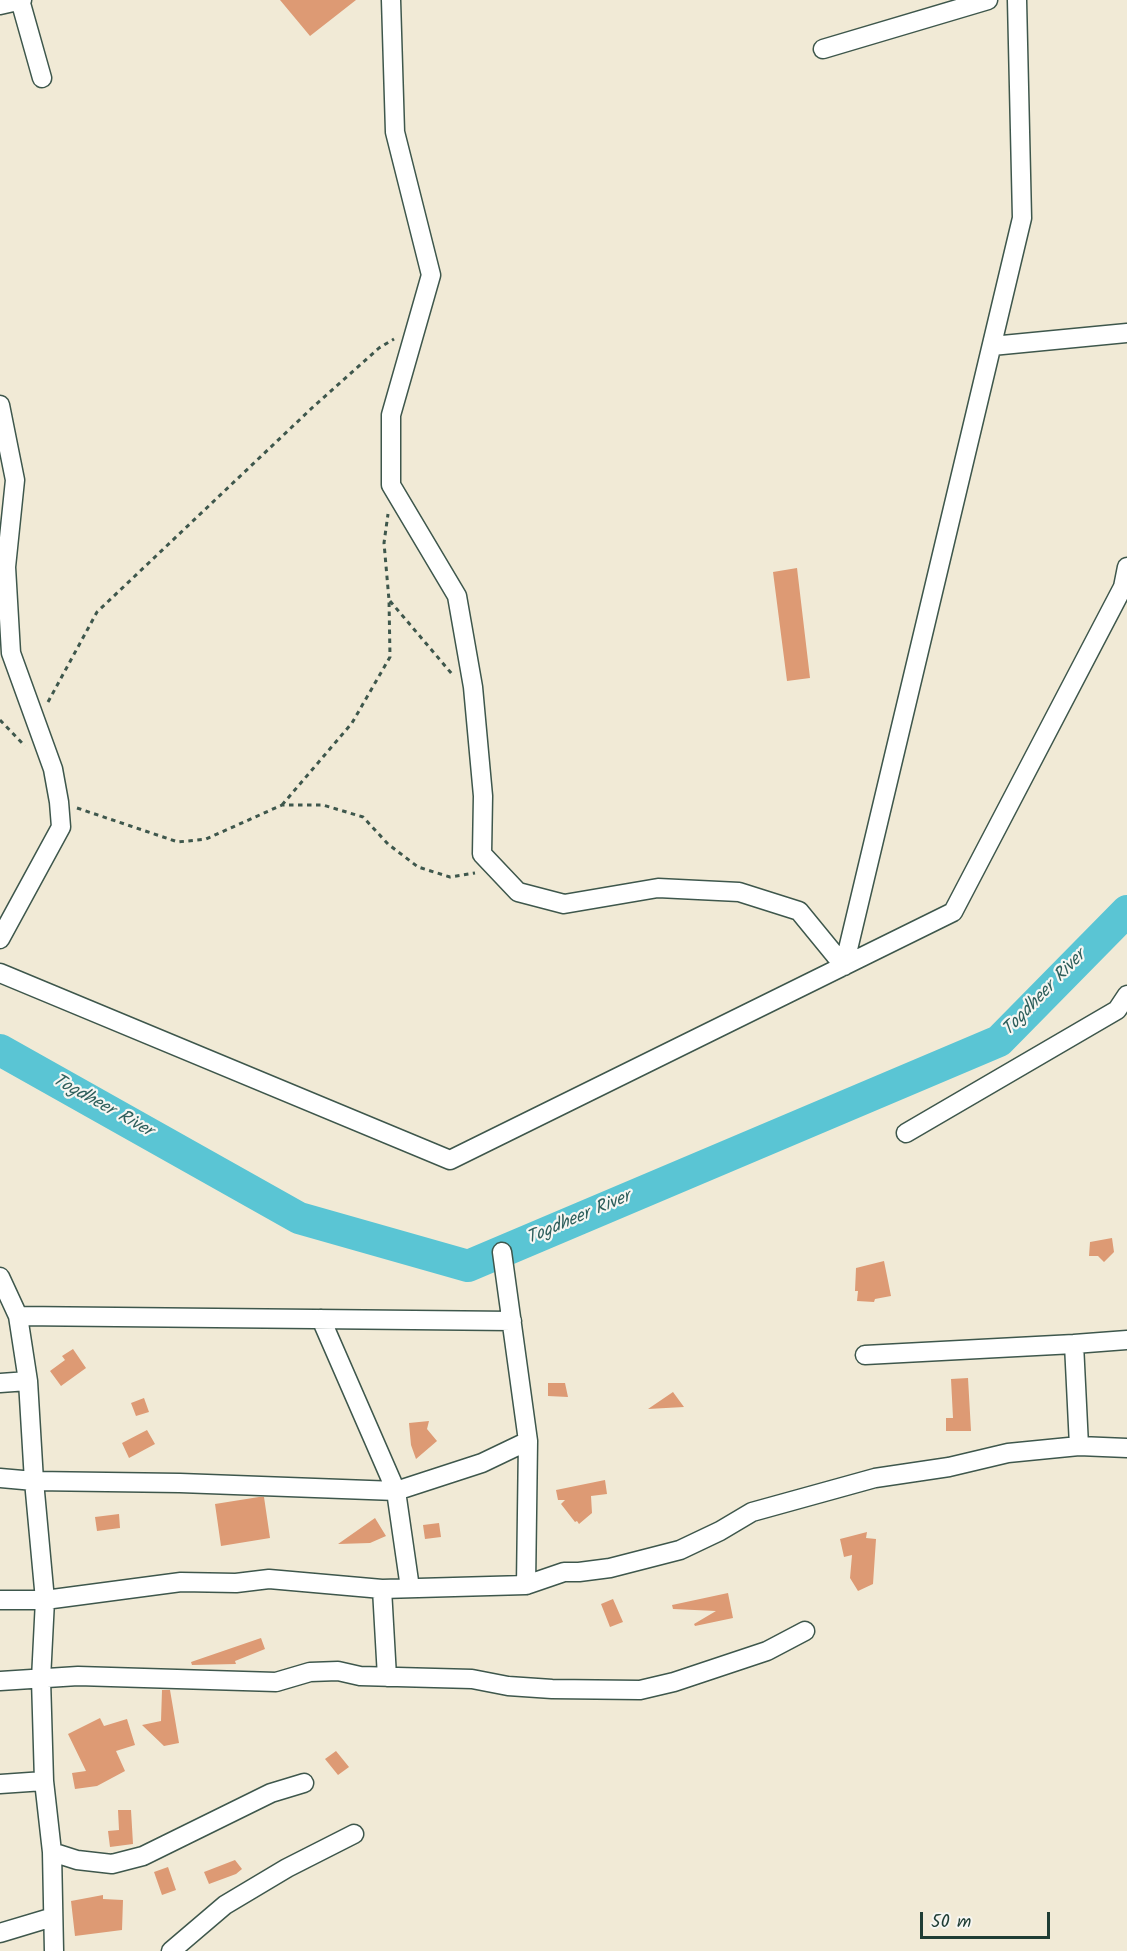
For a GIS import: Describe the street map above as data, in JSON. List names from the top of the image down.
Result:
{
  "water": ["Togdheer River"],
  "scale_bar": "50 m"
}
